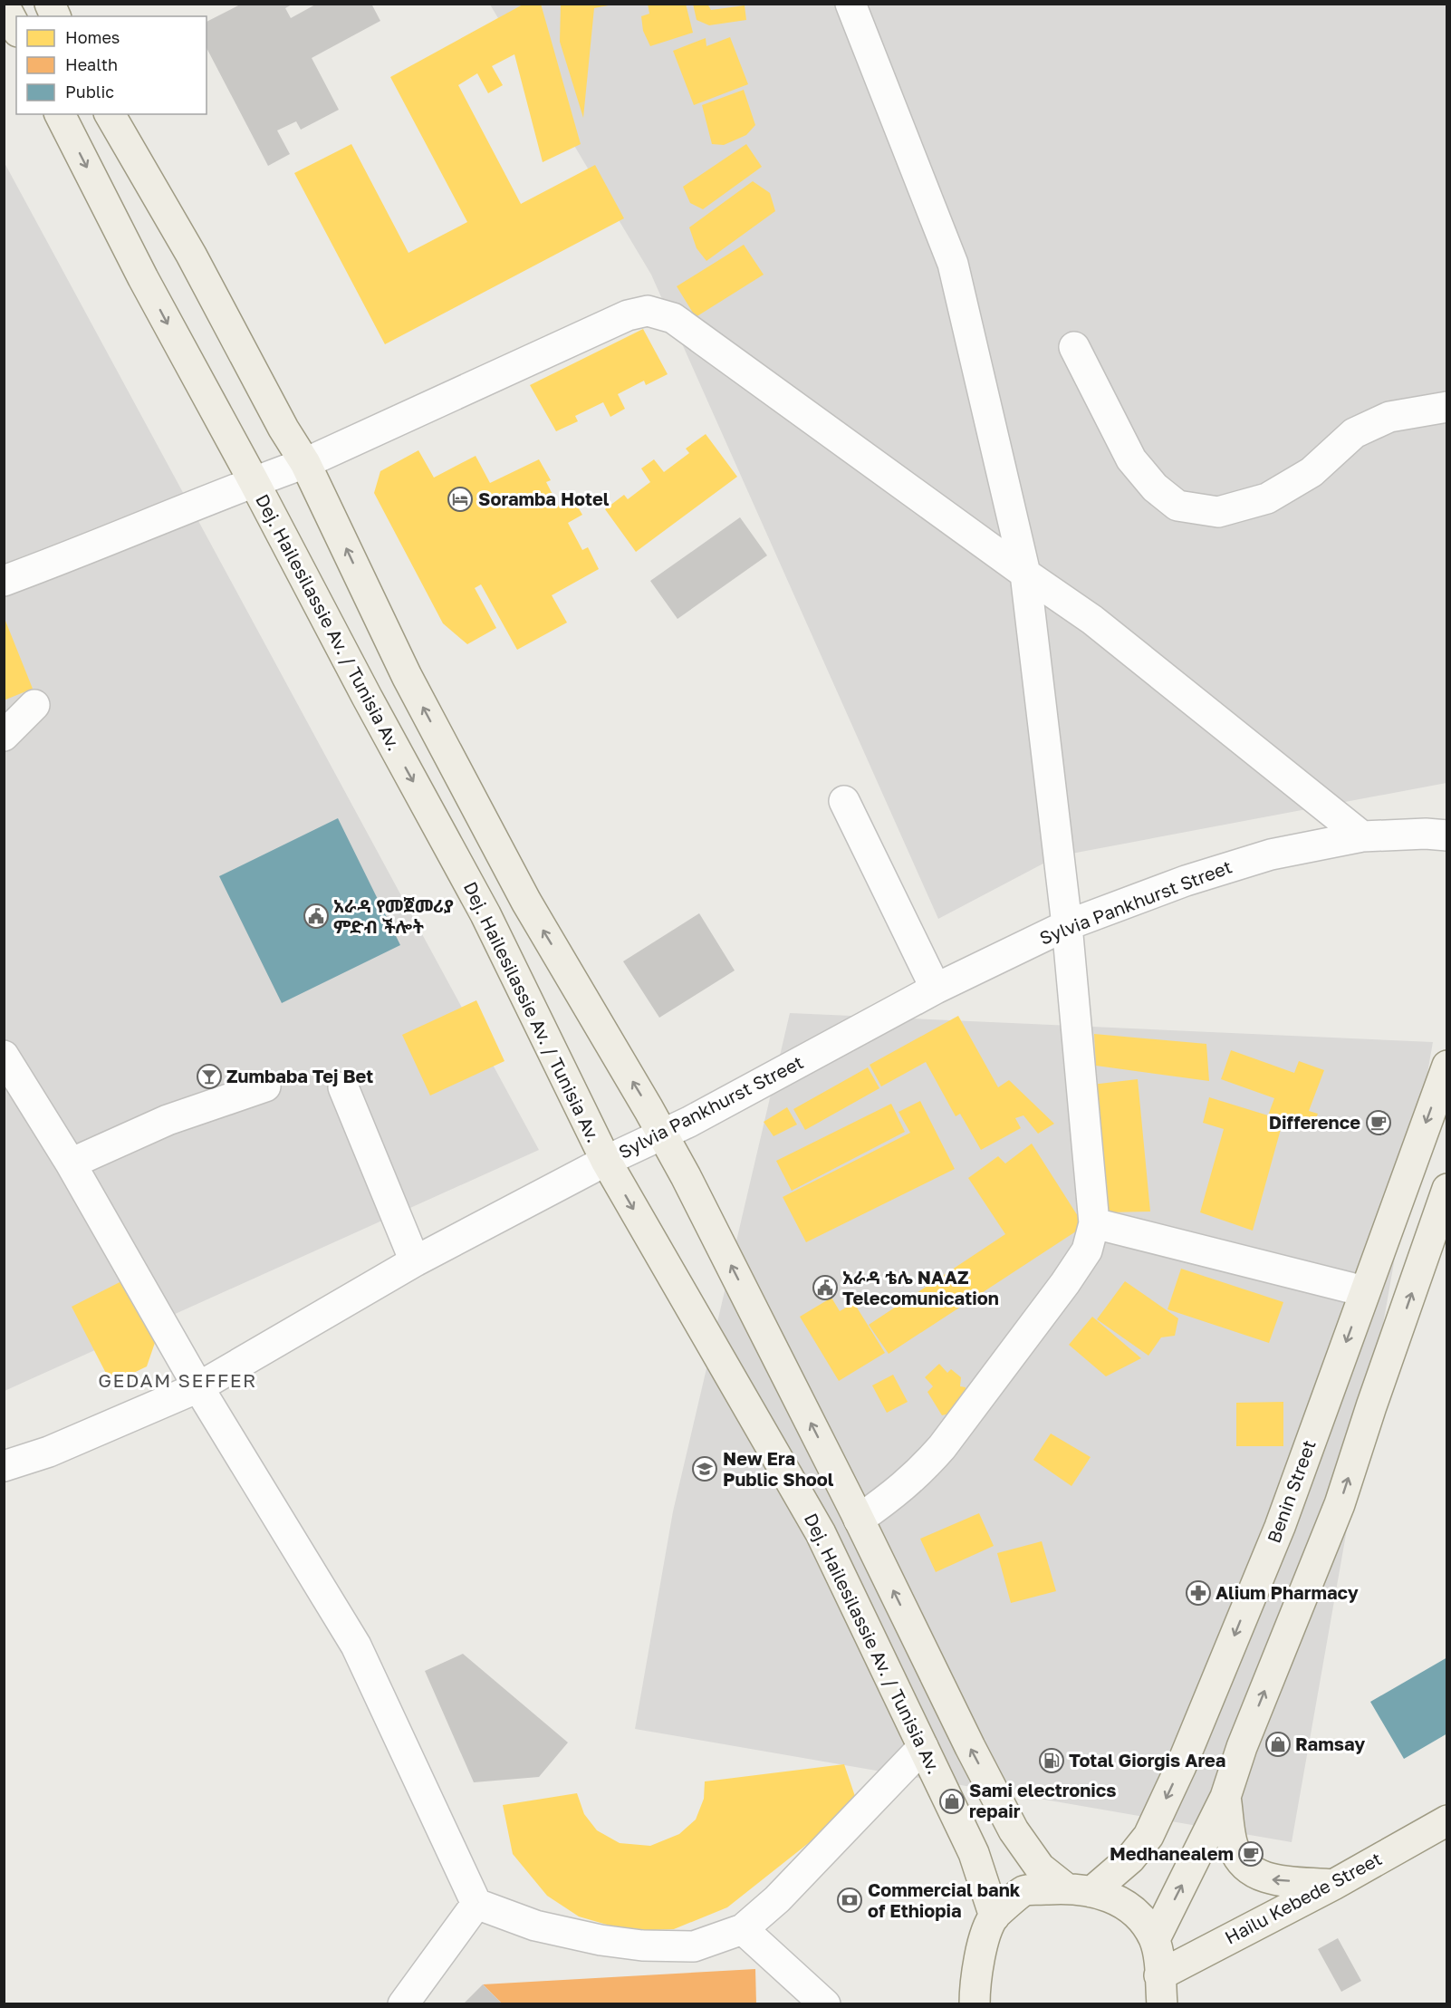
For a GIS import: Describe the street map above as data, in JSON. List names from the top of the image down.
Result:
{
  "streets": {
    "main road": ["Dej. Hailesilassie Av. / Tunisia Av.", "Benin Street", "Hailu Kebede Street"],
    "street": ["Sylvia Pankhurst Street"]
  },
  "crossings": [
    ["Dej. Hailesilassie Av. / Tunisia Av.", "Sylvia Pankhurst Street"]
  ],
  "districts": ["GEDAM SEFFER"],
  "places": {
    "hotel": ["Soramba Hotel"],
    "public building": ["አራዳ የመጀመሪያ ምድብ ችሎት", "አራዳ ቴሌ NAAZ Telecomunication"],
    "bar": ["Zumbaba Tej Bet"],
    "cafe": ["Difference", "Medhanealem"],
    "school or university": ["New Era Public Shool"],
    "pharmacy": ["Alium Pharmacy"],
    "shop": ["Ramsay", "Sami electronics repair"],
    "fuel station": ["Total Giorgis Area"],
    "bank": ["Commercial bank of Ethiopia"]
  },
  "legend": ["Homes", "Health", "Public"]
}
